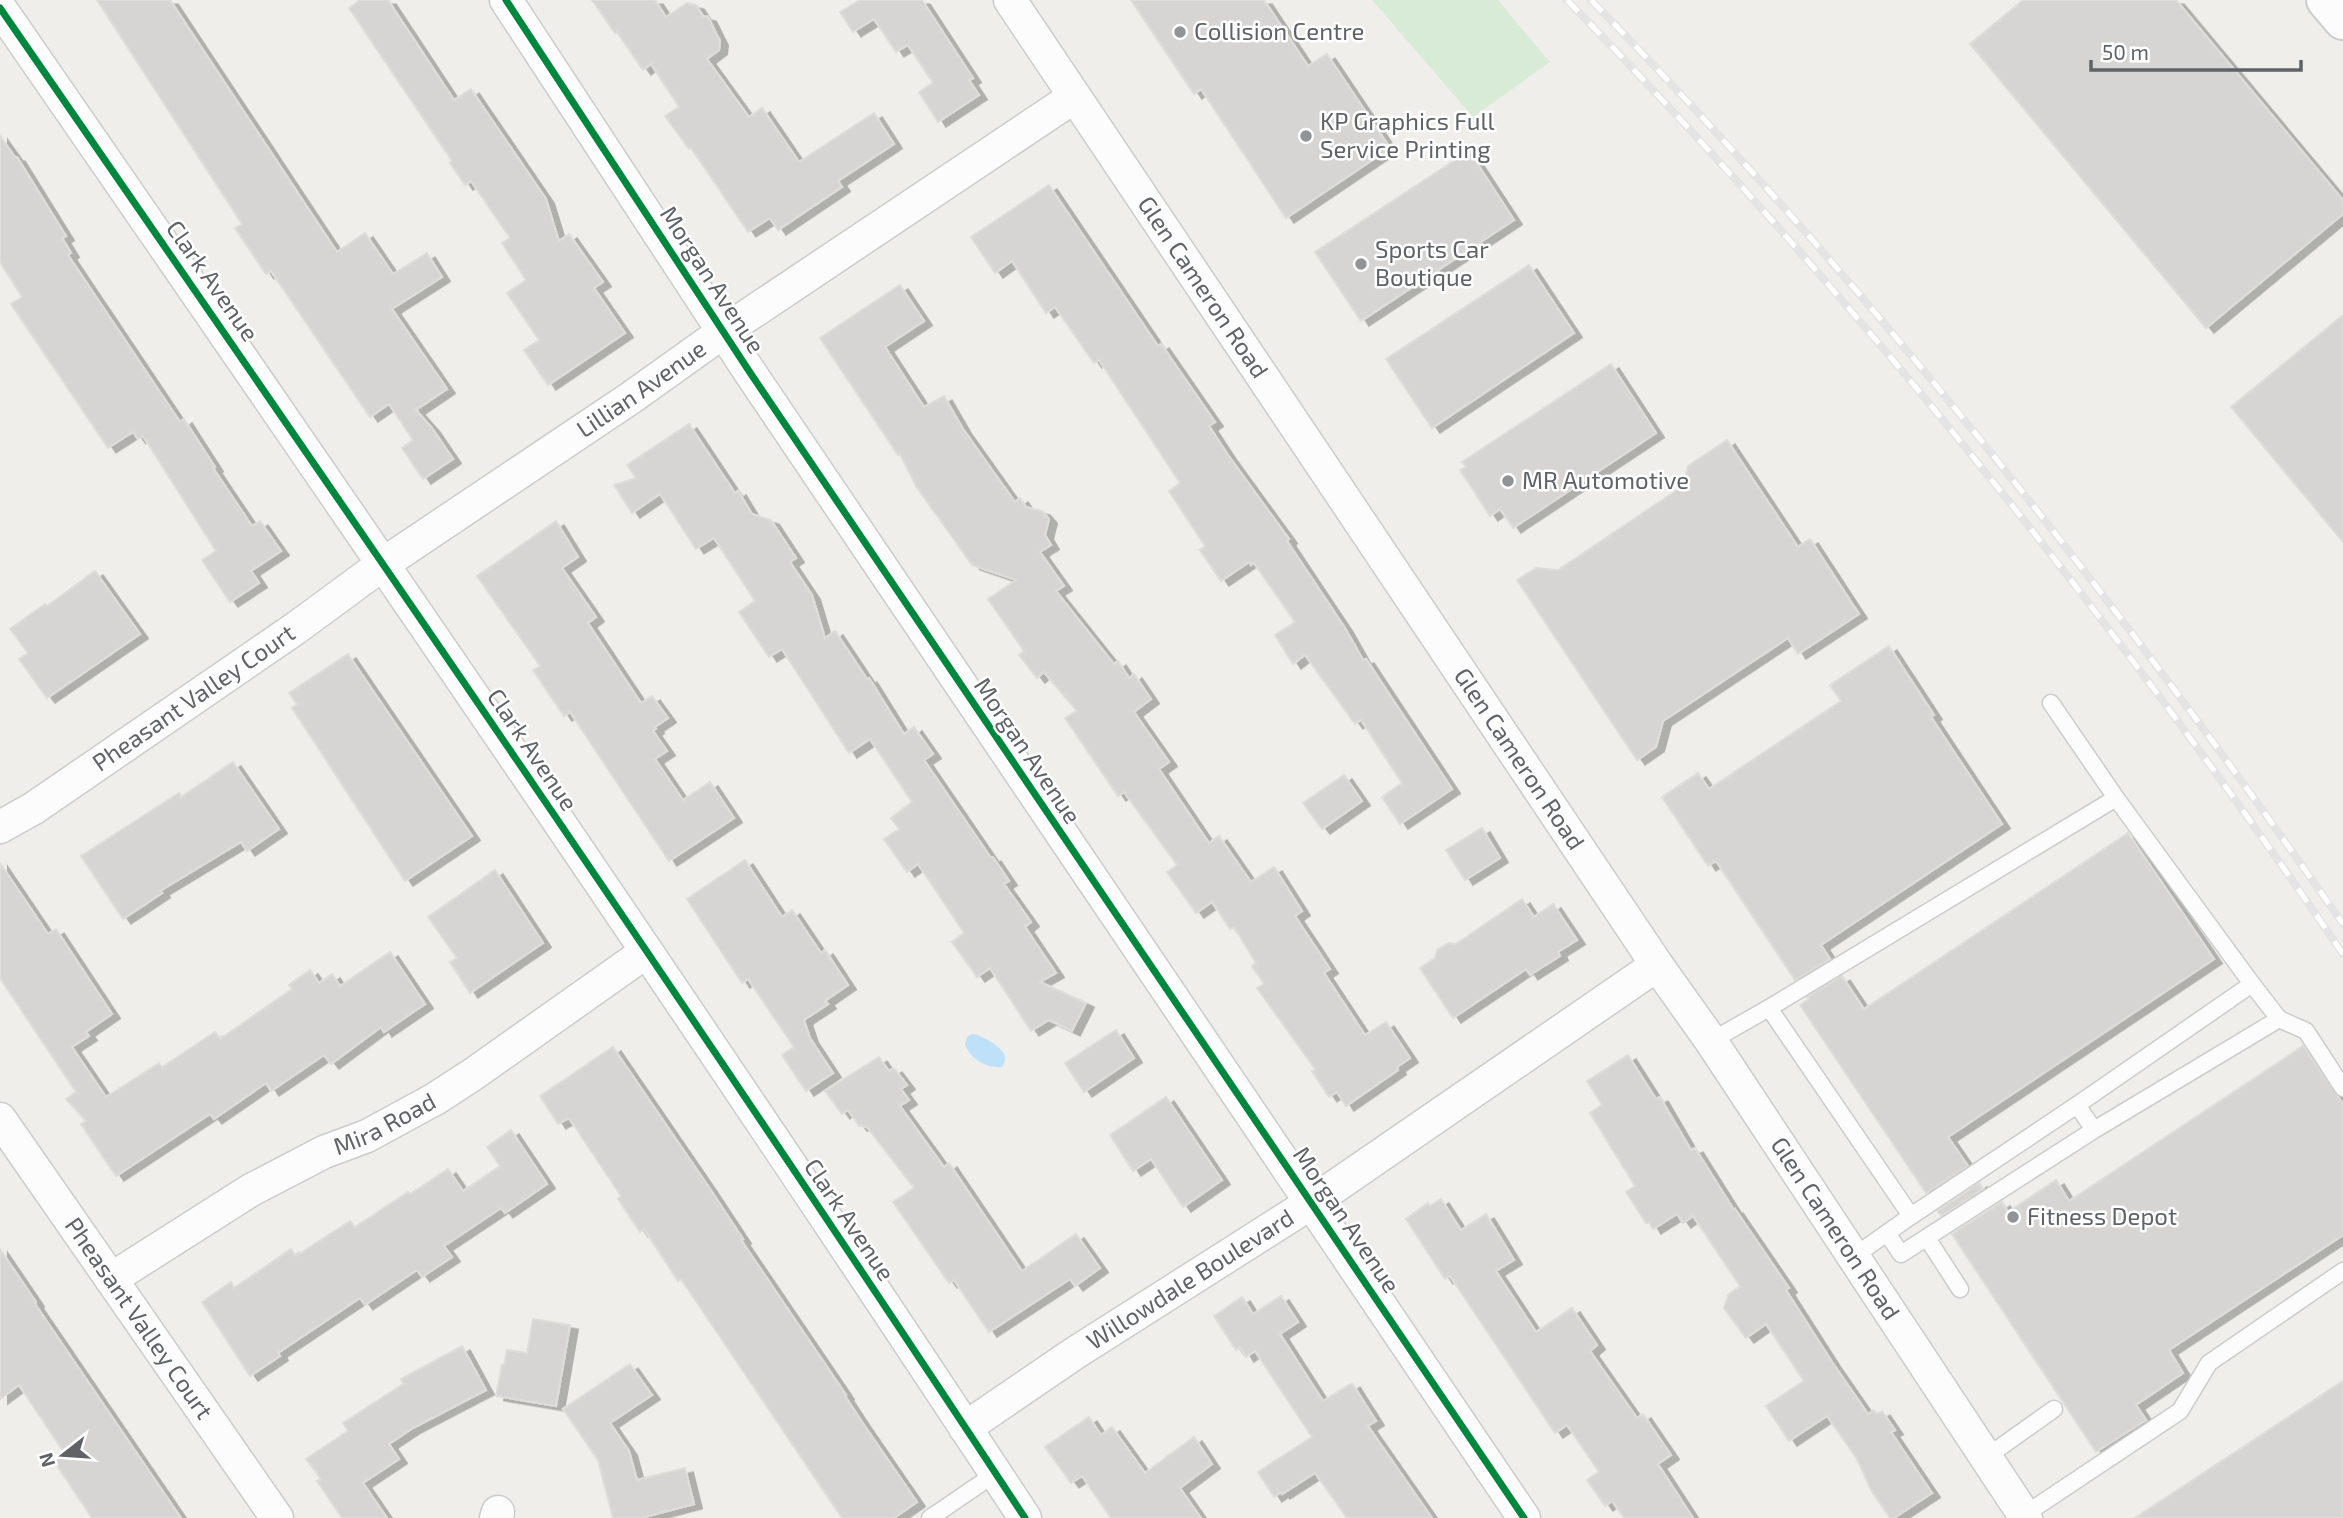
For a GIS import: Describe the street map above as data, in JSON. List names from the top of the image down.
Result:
{
  "streets": {
    "street": [
      "Morgan Avenue",
      "Clark Avenue",
      "Glen Cameron Road",
      "Lillian Avenue",
      "Pheasant Valley Court",
      "Mira Road",
      "Willowdale Boulevard"
    ]
  },
  "crossings": [
    ["Morgan Avenue", "Lillian Avenue"],
    ["Morgan Avenue", "Willowdale Boulevard"],
    ["Clark Avenue", "Lillian Avenue"],
    ["Clark Avenue", "Pheasant Valley Court"],
    ["Clark Avenue", "Mira Road"],
    ["Clark Avenue", "Willowdale Boulevard"],
    ["Glen Cameron Road", "Lillian Avenue"],
    ["Glen Cameron Road", "Willowdale Boulevard"],
    ["Lillian Avenue", "Pheasant Valley Court"],
    ["Pheasant Valley Court", "Mira Road"]
  ],
  "places": [
    "Collision Centre",
    "KP Graphics Full Service Printing",
    "Sports Car Boutique",
    "MR Automotive",
    "Fitness Depot"
  ],
  "scale_bar": "50 m",
  "north": "left"
}
